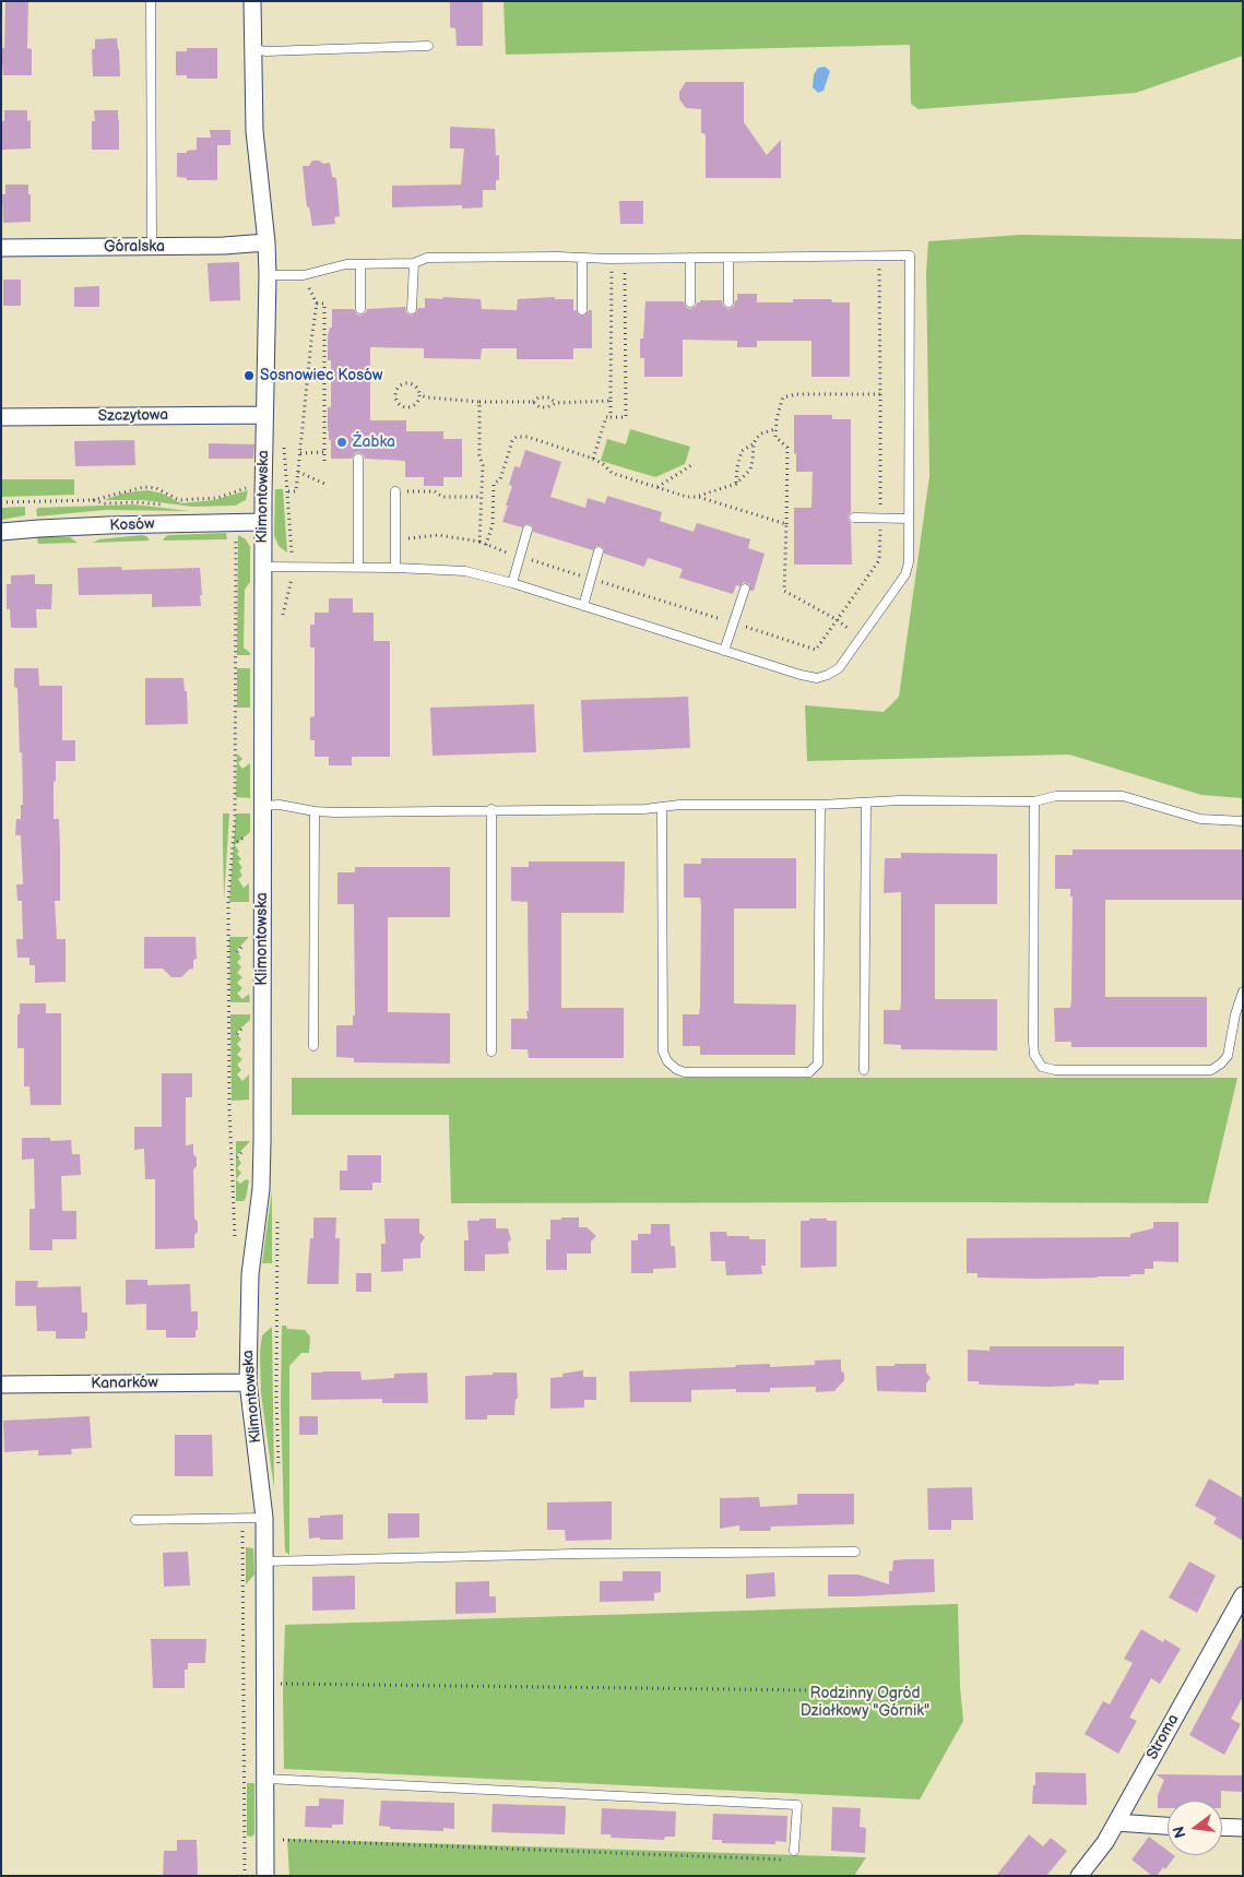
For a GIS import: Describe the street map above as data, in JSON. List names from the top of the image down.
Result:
{
  "streets": {
    "street": [
      "Góralska",
      "Szczytowa",
      "Klimontowska",
      "Kosów",
      "Kanarków",
      "Stroma"
    ]
  },
  "crossings": [
    ["Góralska", "Klimontowska"],
    ["Szczytowa", "Klimontowska"],
    ["Klimontowska", "Kosów"],
    ["Klimontowska", "Kanarków"]
  ],
  "parks": ["Rodzinny Ogród Działkowy \"Górnik\""],
  "places": ["Sosnowiec Kosów", "Żabka"],
  "north": "left"
}
